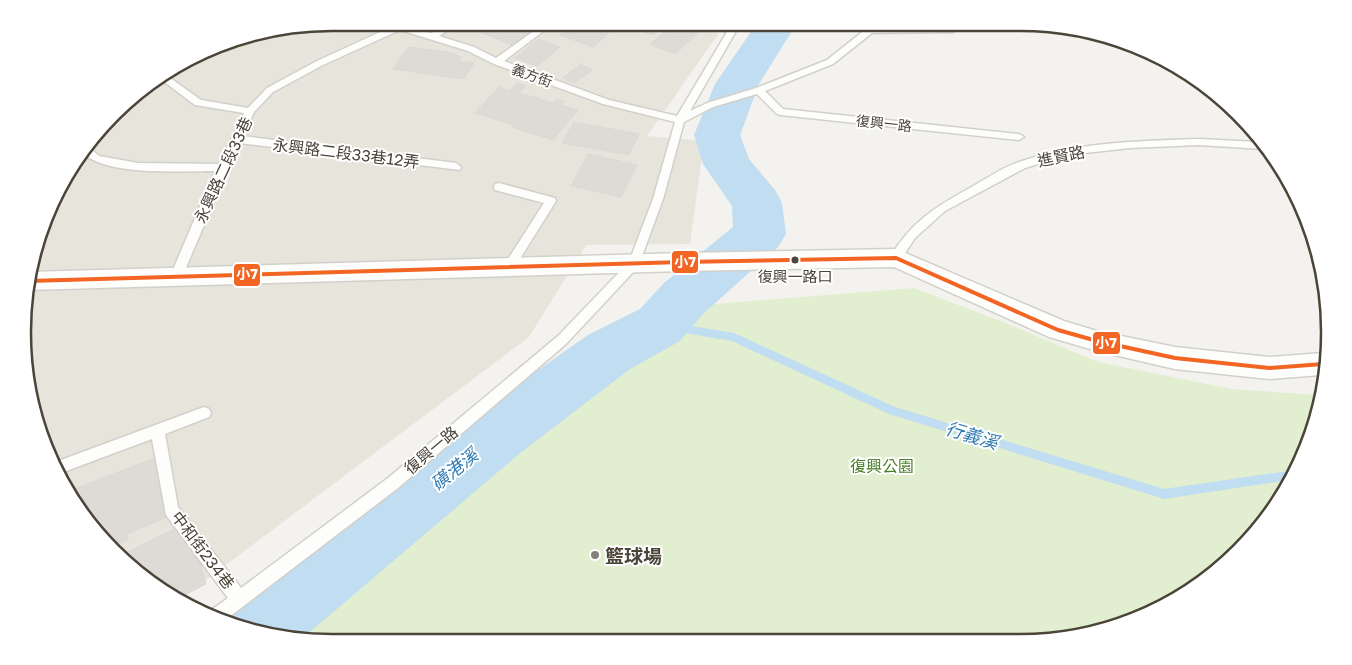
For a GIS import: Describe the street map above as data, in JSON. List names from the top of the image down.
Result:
{
  "streets": {
    "lane": [
      "義方街",
      "復興一路",
      "永興路二段33巷12弄",
      "進賢路",
      "永興路二段33巷",
      "中和街234巷"
    ]
  },
  "crossings": [
    ["義方街", "復興一路"],
    ["復興一路", "中和街234巷"],
    ["永興路二段33巷12弄", "永興路二段33巷"]
  ],
  "water": ["行義溪", "磺港溪"],
  "parks": ["復興公園"],
  "places": ["復興一路口", "籃球場"],
  "lines": ["transit line 小7"]
}
